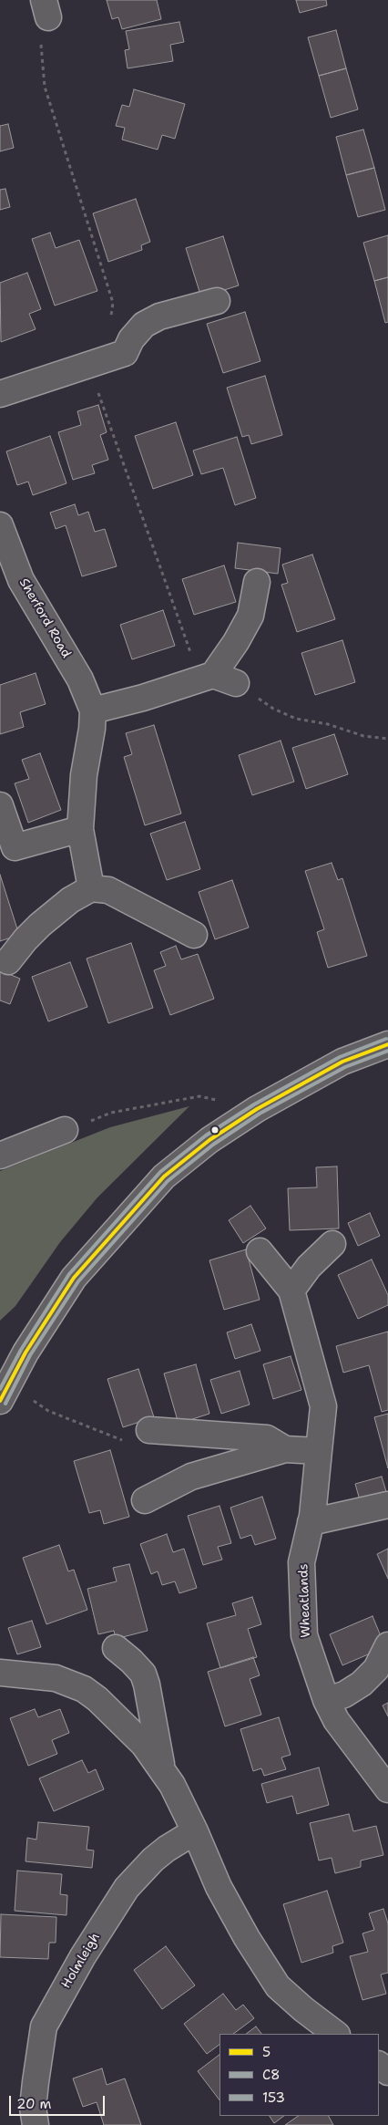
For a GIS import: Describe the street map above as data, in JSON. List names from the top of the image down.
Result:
{
  "streets": {
    "street": ["Sherford Road", "Wheatlands", "Holmleigh"]
  },
  "lines": ["transit line 153", "transit line 5", "transit line C8"],
  "legend": ["5", "C8", "153"],
  "scale_bar": "20 m"
}
